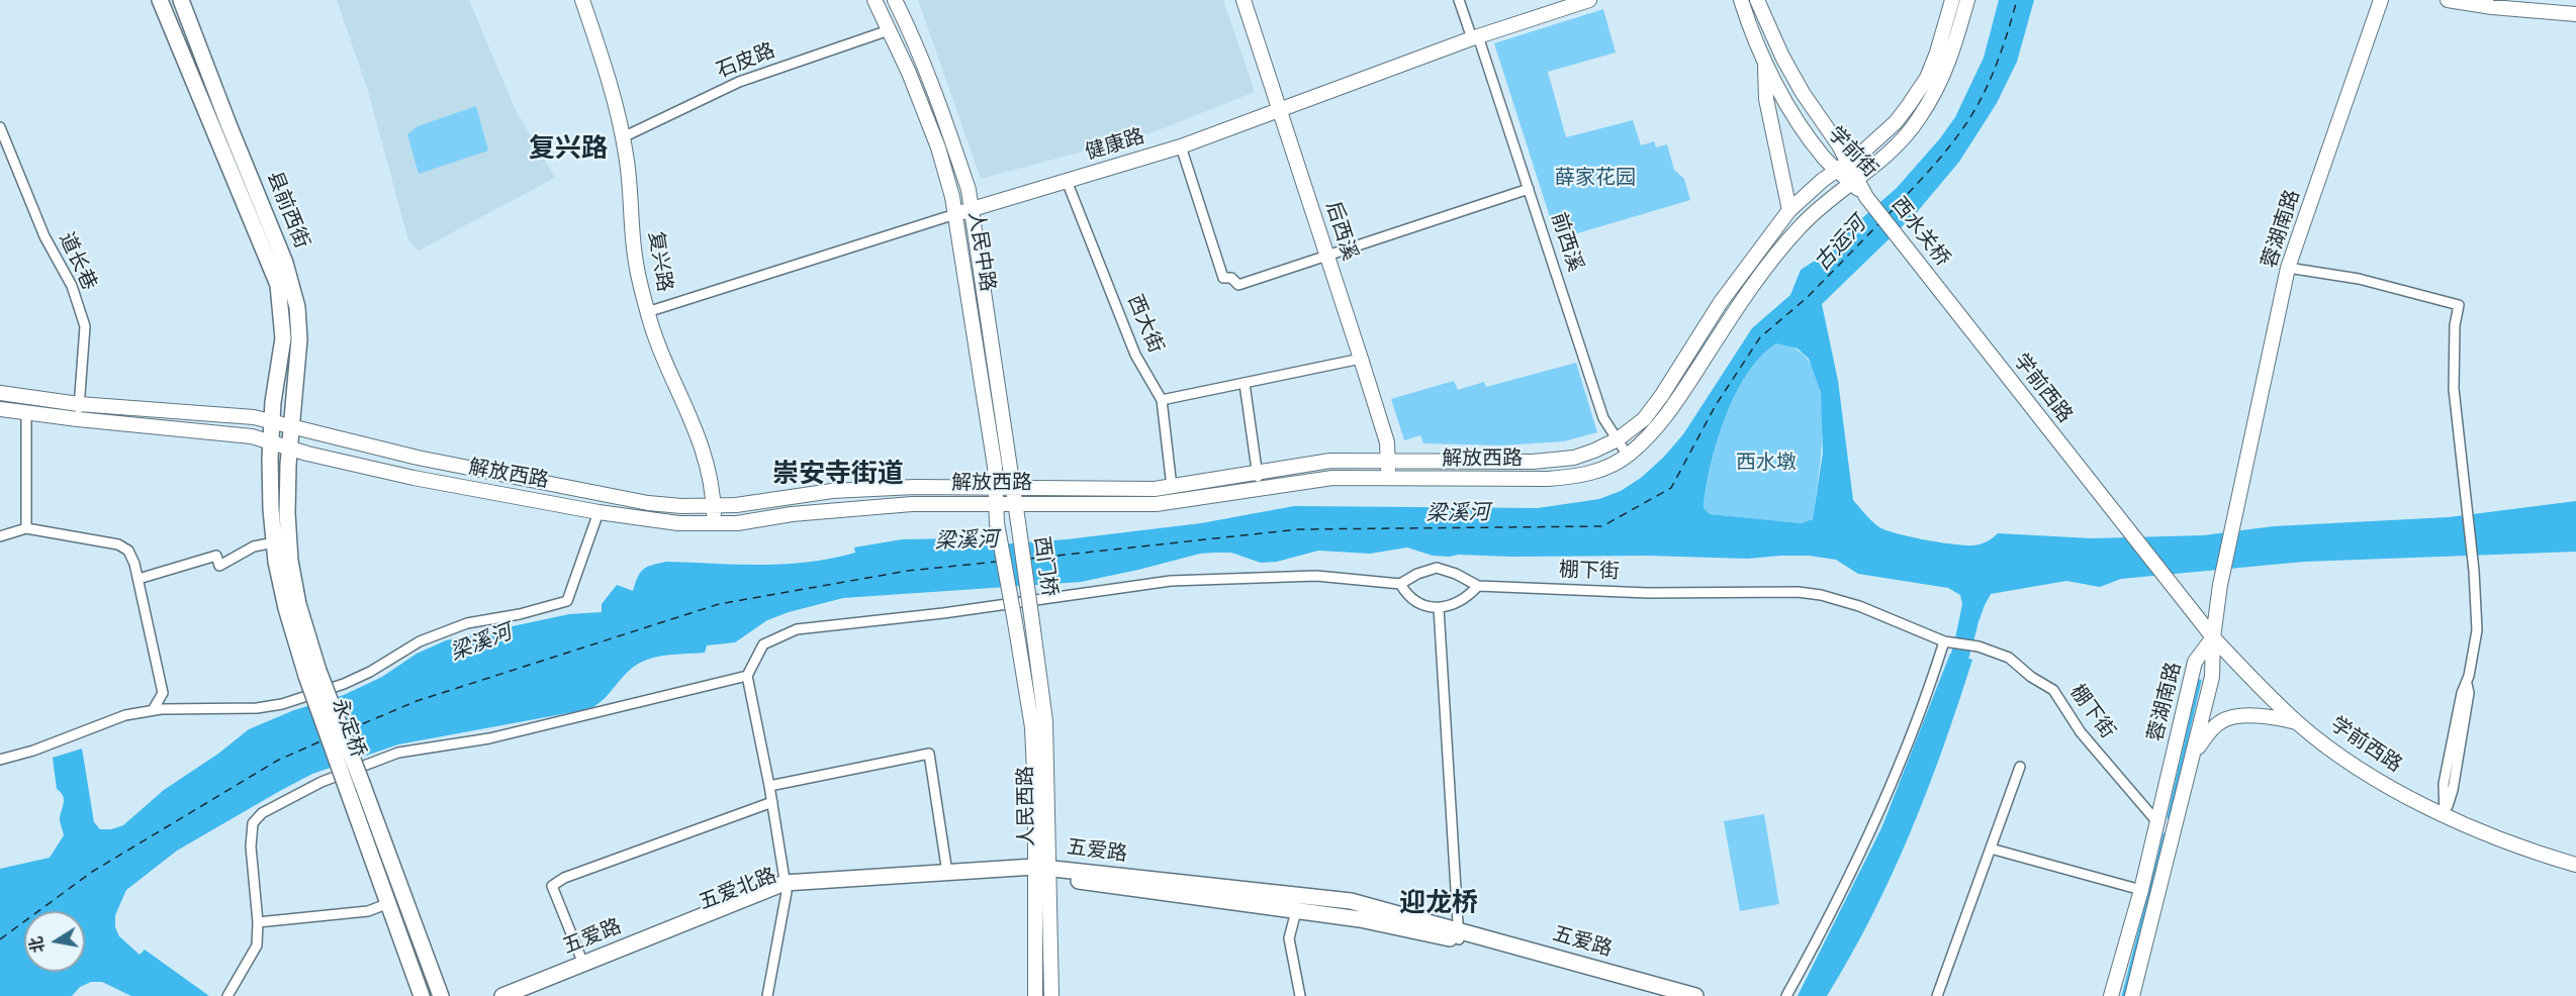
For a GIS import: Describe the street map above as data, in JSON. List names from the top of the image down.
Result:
{
  "streets": {
    "main road": [
      "健康路",
      "学前街",
      "县前西街",
      "蓉湖南路",
      "后西溪",
      "西水关桥",
      "人民中路",
      "复兴路",
      "学前西路",
      "解放西路",
      "西门桥",
      "永定桥",
      "人民西路",
      "五爱路",
      "五爱北路"
    ],
    "street": [
      "石皮路",
      "前西溪",
      "道长巷",
      "西大街",
      "棚下街"
    ]
  },
  "crossings": [
    ["石皮路", "人民中路"],
    ["石皮路", "复兴路"],
    ["健康路", "后西溪"],
    ["健康路", "前西溪"],
    ["健康路", "人民中路"],
    ["健康路", "复兴路"],
    ["健康路", "西大街"],
    ["学前街", "西水关桥"],
    ["学前街", "解放西路"],
    ["县前西街", "解放西路"],
    ["县前西街", "永定桥"],
    ["蓉湖南路", "学前西路"],
    ["蓉湖南路", "棚下街"],
    ["后西溪", "解放西路"],
    ["西水关桥", "学前西路"],
    ["前西溪", "解放西路"],
    ["人民中路", "解放西路"],
    ["人民中路", "西门桥"],
    ["道长巷", "解放西路"],
    ["复兴路", "解放西路"],
    ["西大街", "解放西路"],
    ["西门桥", "人民西路"],
    ["人民西路", "五爱路"],
    ["人民西路", "五爱北路"],
    ["五爱路", "五爱北路"]
  ],
  "districts": ["复兴路", "崇安寺街道", "迎龙桥"],
  "water": ["古运河", "梁溪河"],
  "parks": ["薛家花园", "西水墩"],
  "north": "left"
}
